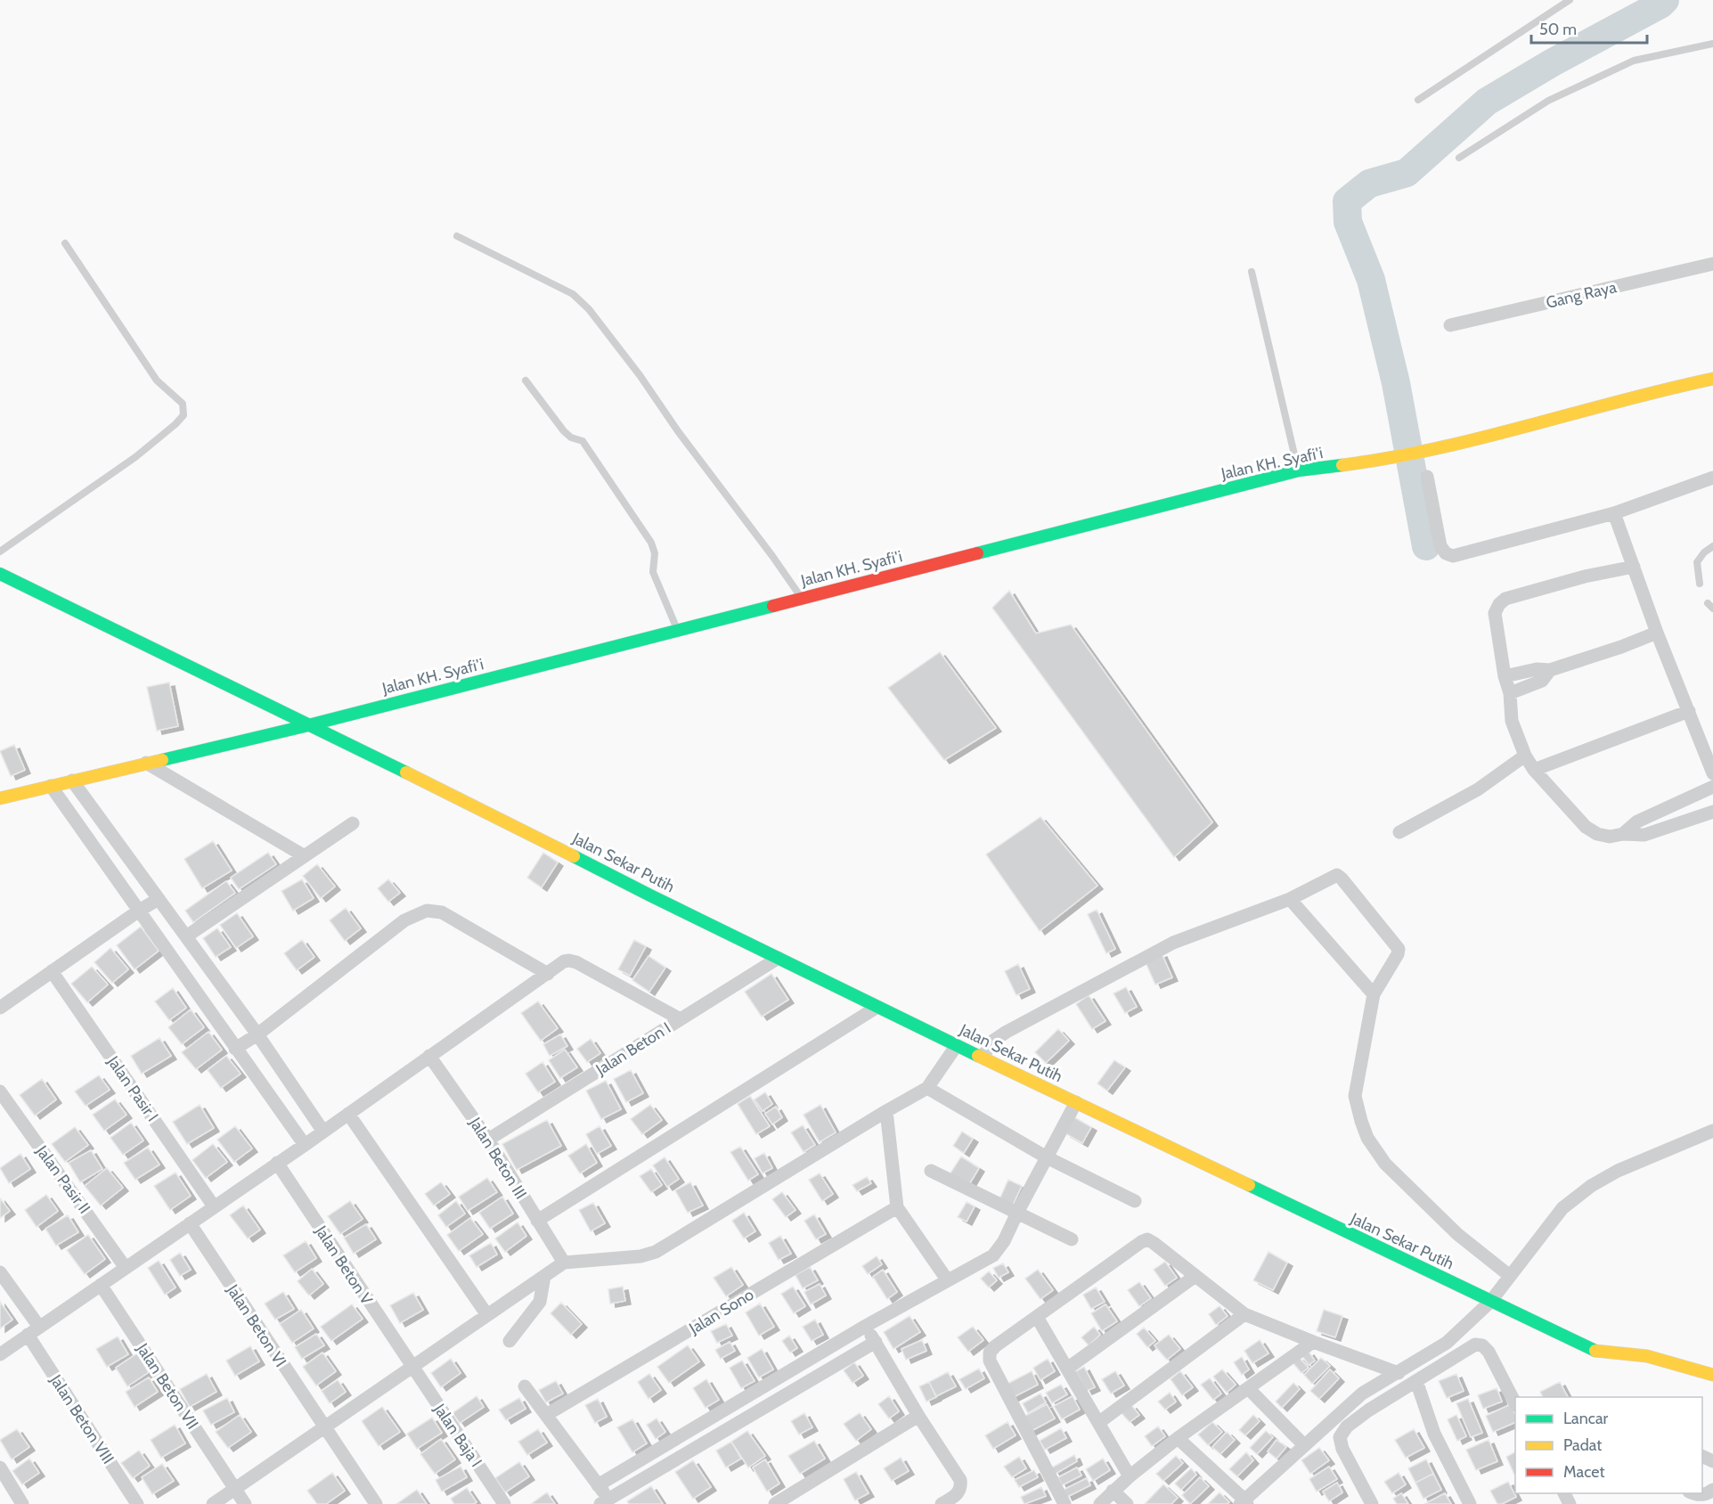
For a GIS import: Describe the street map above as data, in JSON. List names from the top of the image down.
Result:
{
  "streets": {
    "street": [
      "Gang Raya",
      "Jalan KH. Syafi'i",
      "Jalan Sekar Putih",
      "Jalan Beton I",
      "Jalan Pasir I",
      "Jalan Beton III",
      "Jalan Pasir II",
      "Jalan Beton V",
      "Jalan Sono",
      "Jalan Beton VI",
      "Jalan Beton VII",
      "Jalan Beton VIII",
      "Jalan Baja I"
    ]
  },
  "crossings": [
    ["Jalan KH. Syafi'i", "Jalan Sekar Putih"],
    ["Jalan Sekar Putih", "Jalan Beton I"],
    ["Jalan Beton I", "Jalan Beton III"],
    ["Jalan Beton V", "Jalan Baja I"]
  ],
  "legend": ["Lancar", "Padat", "Macet"],
  "scale_bar": "50 m"
}
